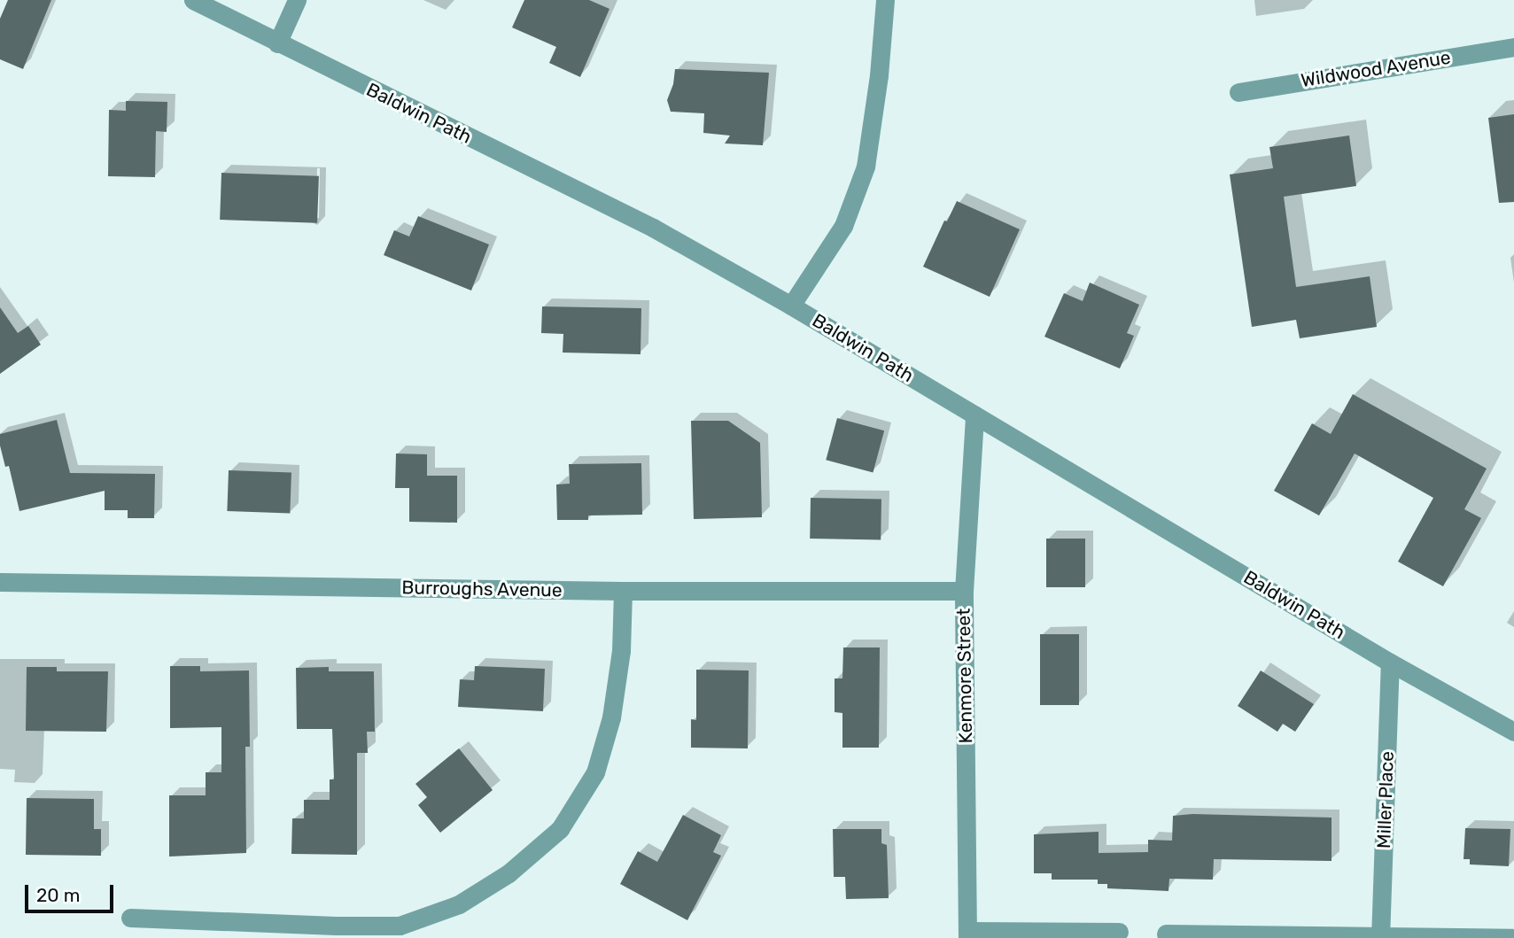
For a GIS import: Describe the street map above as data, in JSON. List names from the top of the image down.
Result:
{
  "streets": {
    "street": [
      "Wildwood Avenue",
      "Baldwin Path",
      "Burroughs Avenue",
      "Kenmore Street",
      "Miller Place"
    ]
  },
  "crossings": [
    ["Baldwin Path", "Kenmore Street"],
    ["Baldwin Path", "Miller Place"],
    ["Burroughs Avenue", "Kenmore Street"]
  ],
  "scale_bar": "20 m"
}
